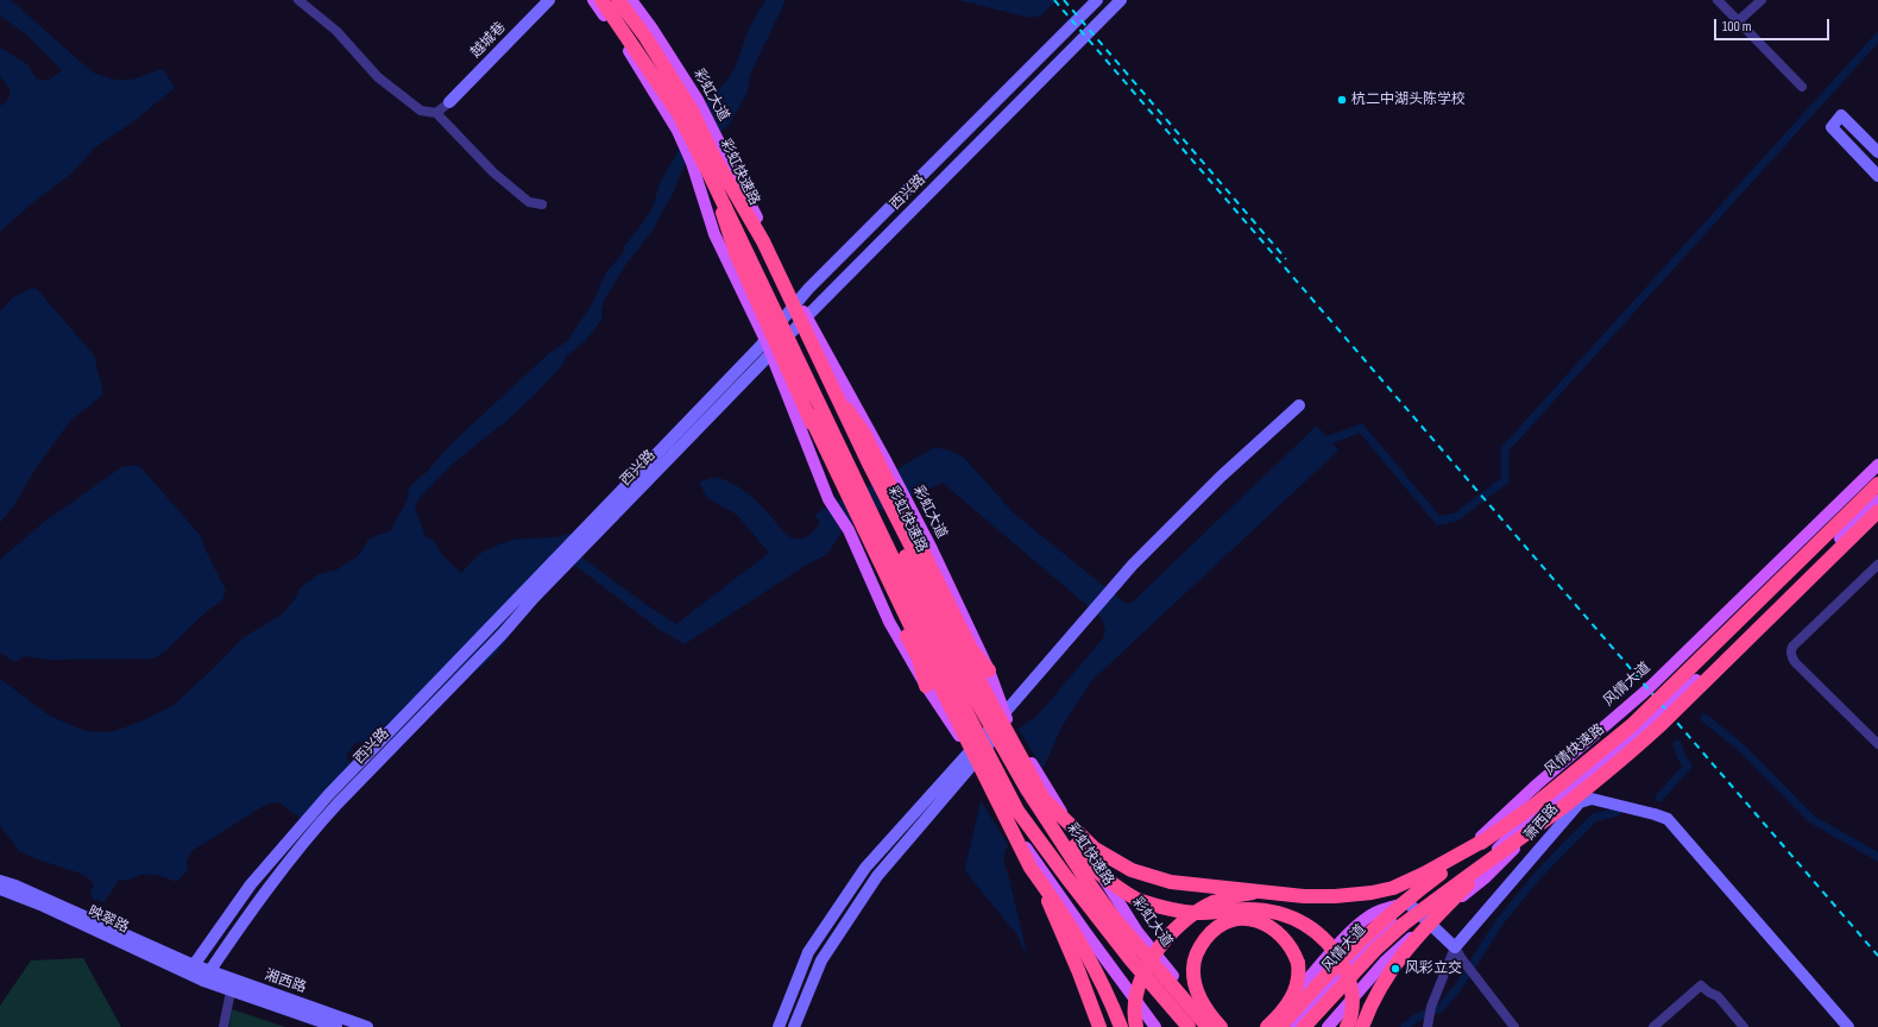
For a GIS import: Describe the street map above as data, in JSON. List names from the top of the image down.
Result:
{
  "streets": {
    "highway": ["彩虹快速路", "风情快速路"],
    "main road": [
      "越城巷",
      "彩虹大道",
      "西兴路",
      "风情大道",
      "萧西路",
      "映翠路",
      "湘西路"
    ]
  },
  "crossings": [
    ["彩虹大道", "西兴路"],
    ["西兴路", "映翠路"],
    ["西兴路", "湘西路"],
    ["映翠路", "湘西路"]
  ],
  "places": ["杭二中湖头陈学校", "风彩立交"],
  "scale_bar": "100 m"
}
